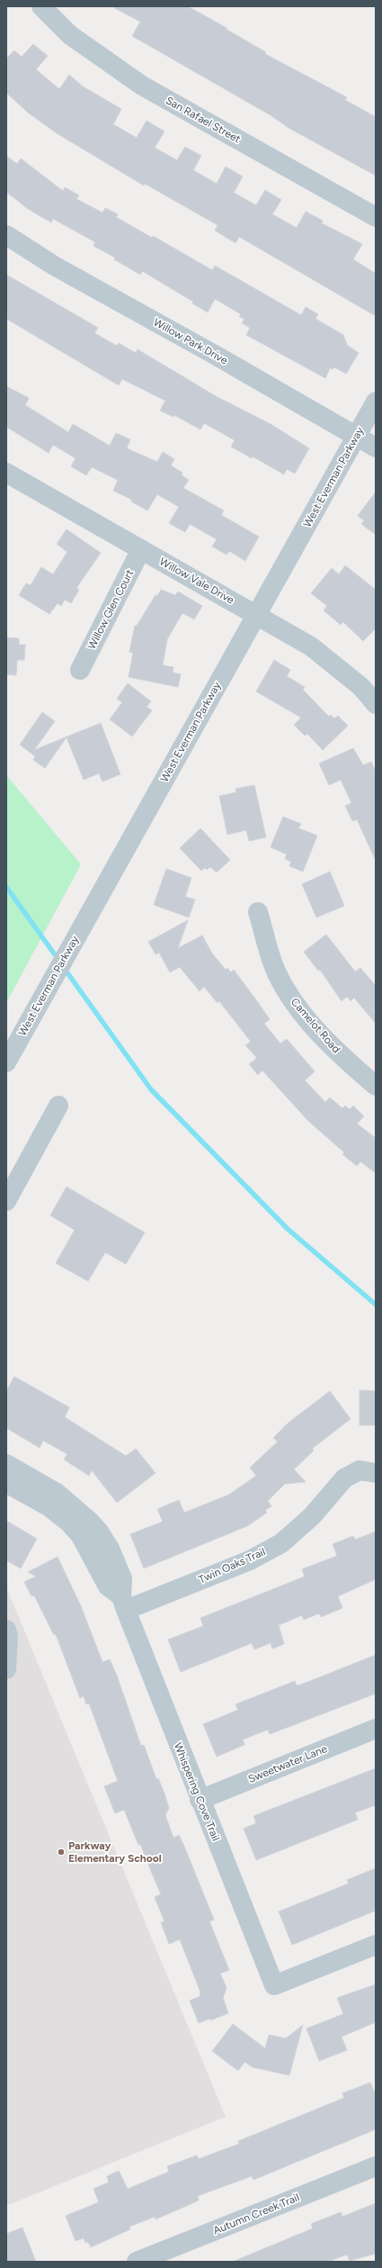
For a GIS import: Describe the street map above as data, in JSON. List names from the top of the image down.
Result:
{
  "streets": {
    "street": [
      "San Rafael Street",
      "Willow Park Drive",
      "West Everman Parkway",
      "Willow Vale Drive",
      "Willow Glen Court",
      "Camelot Road",
      "Twin Oaks Trail",
      "Sweetwater Lane",
      "Whispering Cove Trail",
      "Autumn Creek Trail"
    ]
  },
  "crossings": [
    ["Willow Park Drive", "West Everman Parkway"],
    ["West Everman Parkway", "Willow Vale Drive"],
    ["Willow Vale Drive", "Willow Glen Court"],
    ["Twin Oaks Trail", "Whispering Cove Trail"],
    ["Sweetwater Lane", "Whispering Cove Trail"]
  ],
  "places": ["Parkway Elementary School"]
}
